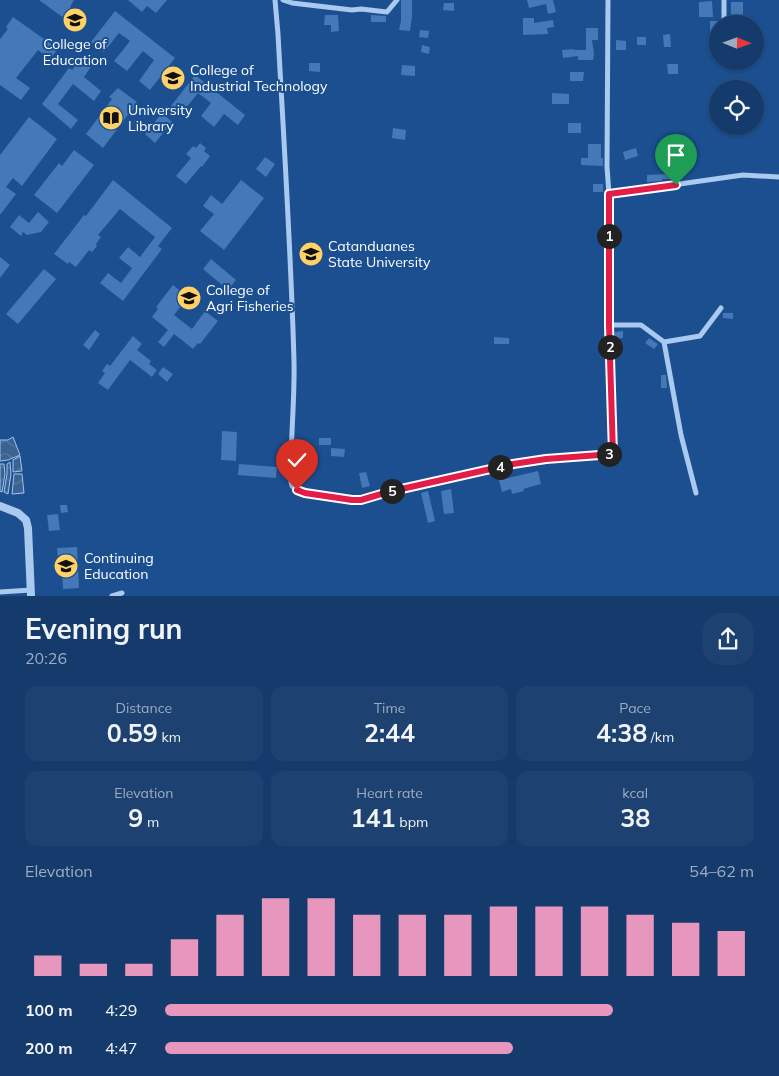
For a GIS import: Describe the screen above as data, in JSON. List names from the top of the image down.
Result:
{
  "places": {
    "school or university": [
      "College of Education",
      "College of Industrial Technology",
      "Catanduanes State University",
      "College of Agri Fisheries",
      "Continuing Education"
    ],
    "library": ["University Library"]
  },
  "north": "right",
  "page": {
    "pins": [
      "1",
      "2",
      "3",
      "4",
      "5"
    ],
    "heading": ["Evening run", "20:26"],
    "stats": [
      ["Distance", "0.59 km"],
      ["Time", "2:44"],
      ["Pace", "4:38 /km"],
      ["Elevation", "9 m"],
      ["Heart rate", "141 bpm"],
      ["kcal", "38"]
    ],
    "chart": ["Elevation", "54–62 m"],
    "list": [
      {
        "name": "100 m",
        "note": "4:29"
      },
      {
        "name": "200 m",
        "note": "4:47"
      }
    ]
  }
}
